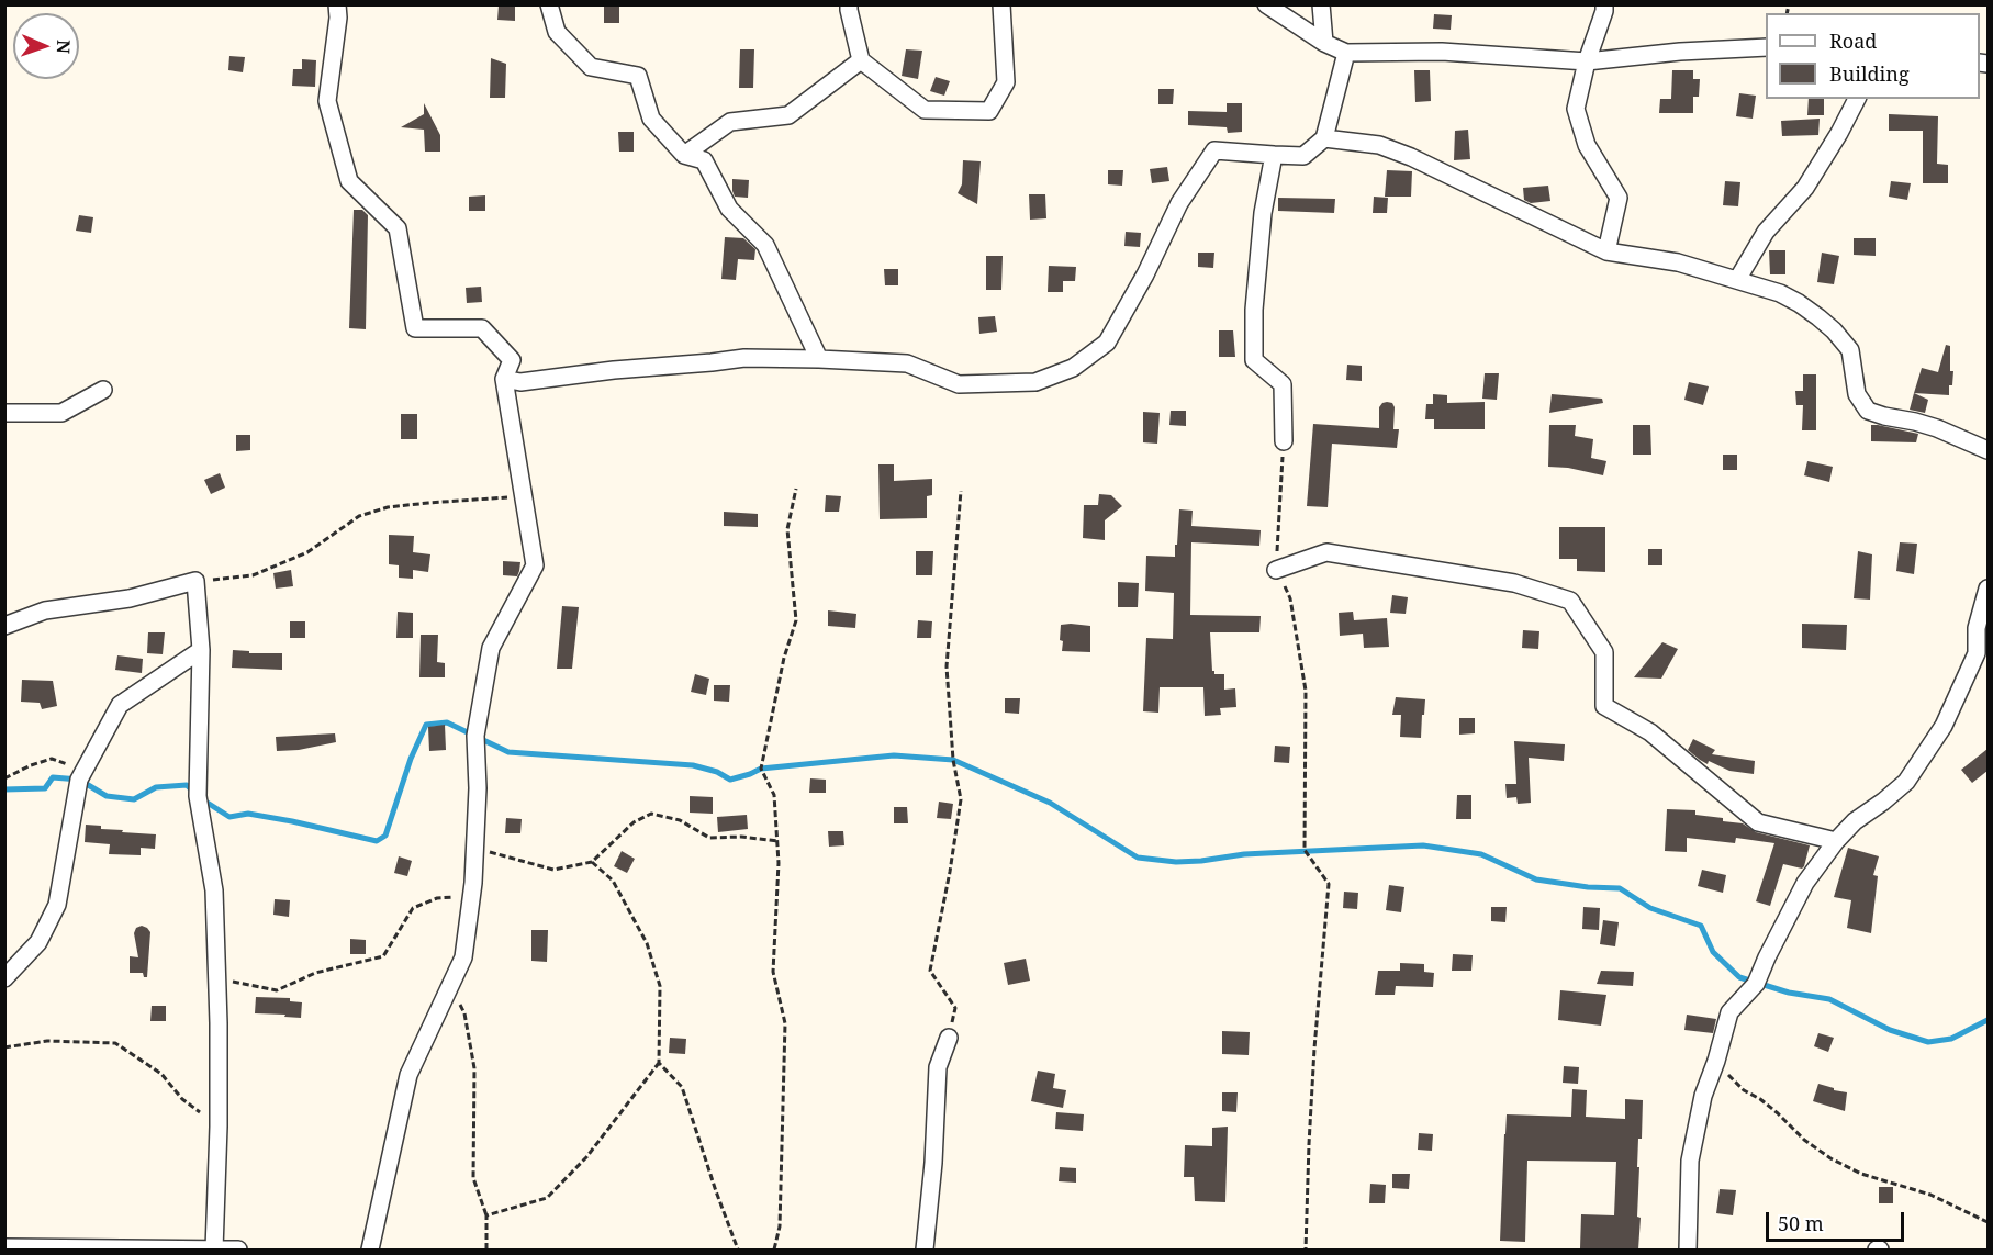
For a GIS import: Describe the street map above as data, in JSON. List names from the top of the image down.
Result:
{
  "legend": ["Road", "Building"],
  "scale_bar": "50 m",
  "north": "right"
}
